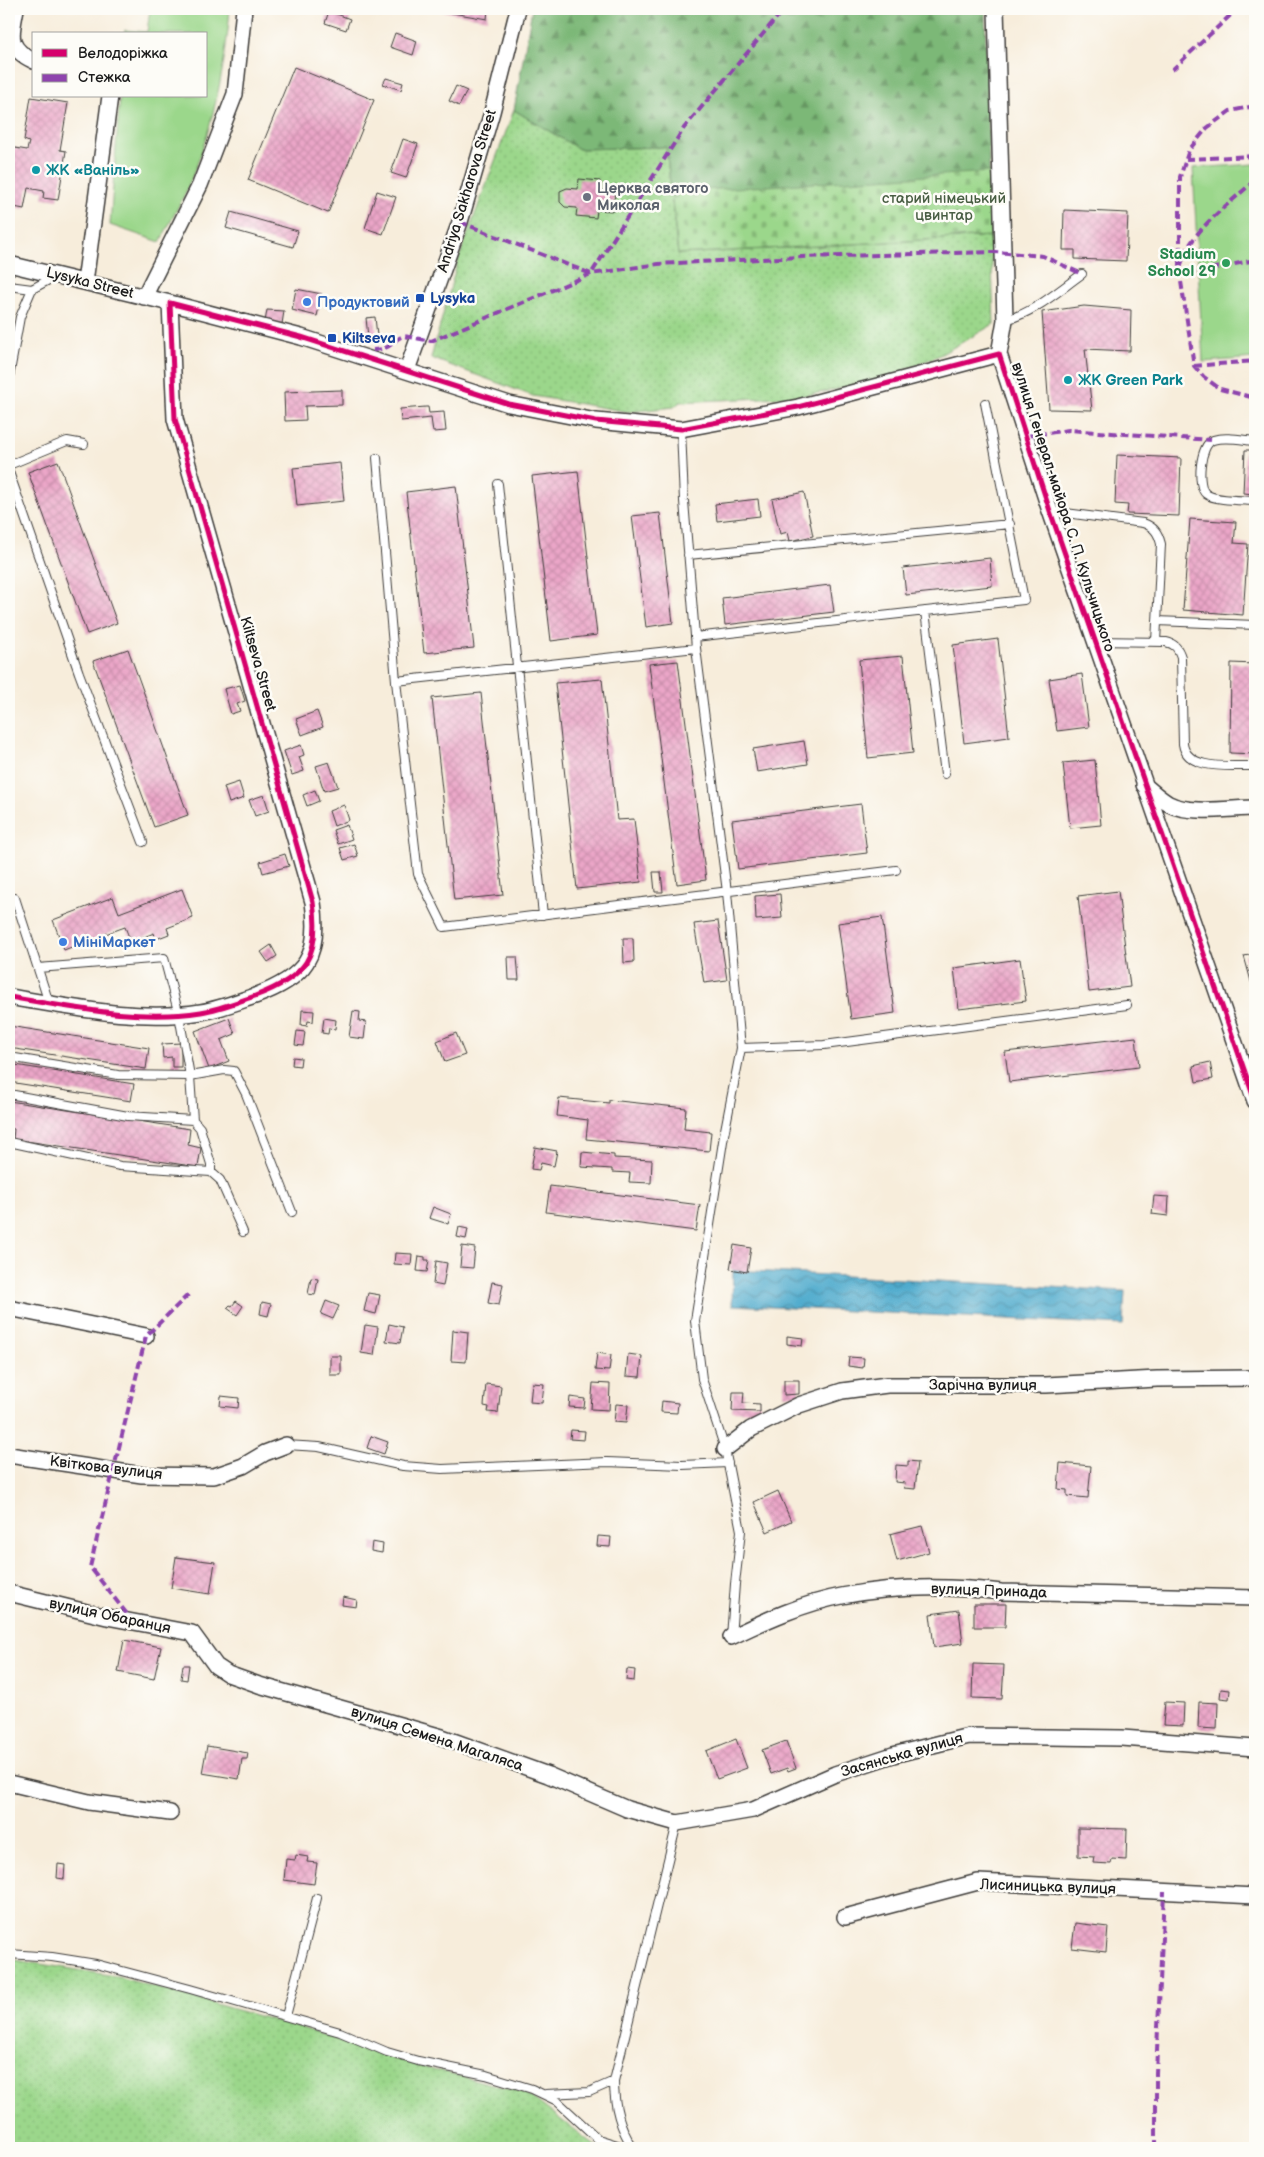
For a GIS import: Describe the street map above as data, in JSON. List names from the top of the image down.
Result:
{
  "streets": {
    "street": [
      "Andriya Sakharova Street",
      "Lysyka Street",
      "вулиця Генерал-майора С. П. Кульчицького",
      "Kiltseva Street",
      "Зарічна вулиця",
      "Квіткова вулиця",
      "вулиця Принада",
      "вулиця Обаранця",
      "вулиця Семена Магаляса",
      "Засянська вулиця",
      "Лисиницька вулиця"
    ]
  },
  "crossings": [
    ["Andriya Sakharova Street", "вулиця Генерал-майора С. П. Кульчицького"],
    ["Lysyka Street", "Kiltseva Street"],
    ["вулиця Обаранця", "вулиця Семена Магаляса"],
    ["вулиця Семена Магаляса", "Засянська вулиця"]
  ],
  "parks": ["старий німецький цвинтар"],
  "places": {
    "other": [
      "ЖК «Ваніль»",
      "Церква святого Миколая",
      "Stadium School 29",
      "Продуктовий",
      "ЖК Green Park",
      "МініМаркет"
    ],
    "transit": ["Lysyka", "Kiltseva"]
  },
  "legend": ["Велодоріжка", "Стежка"]
}
